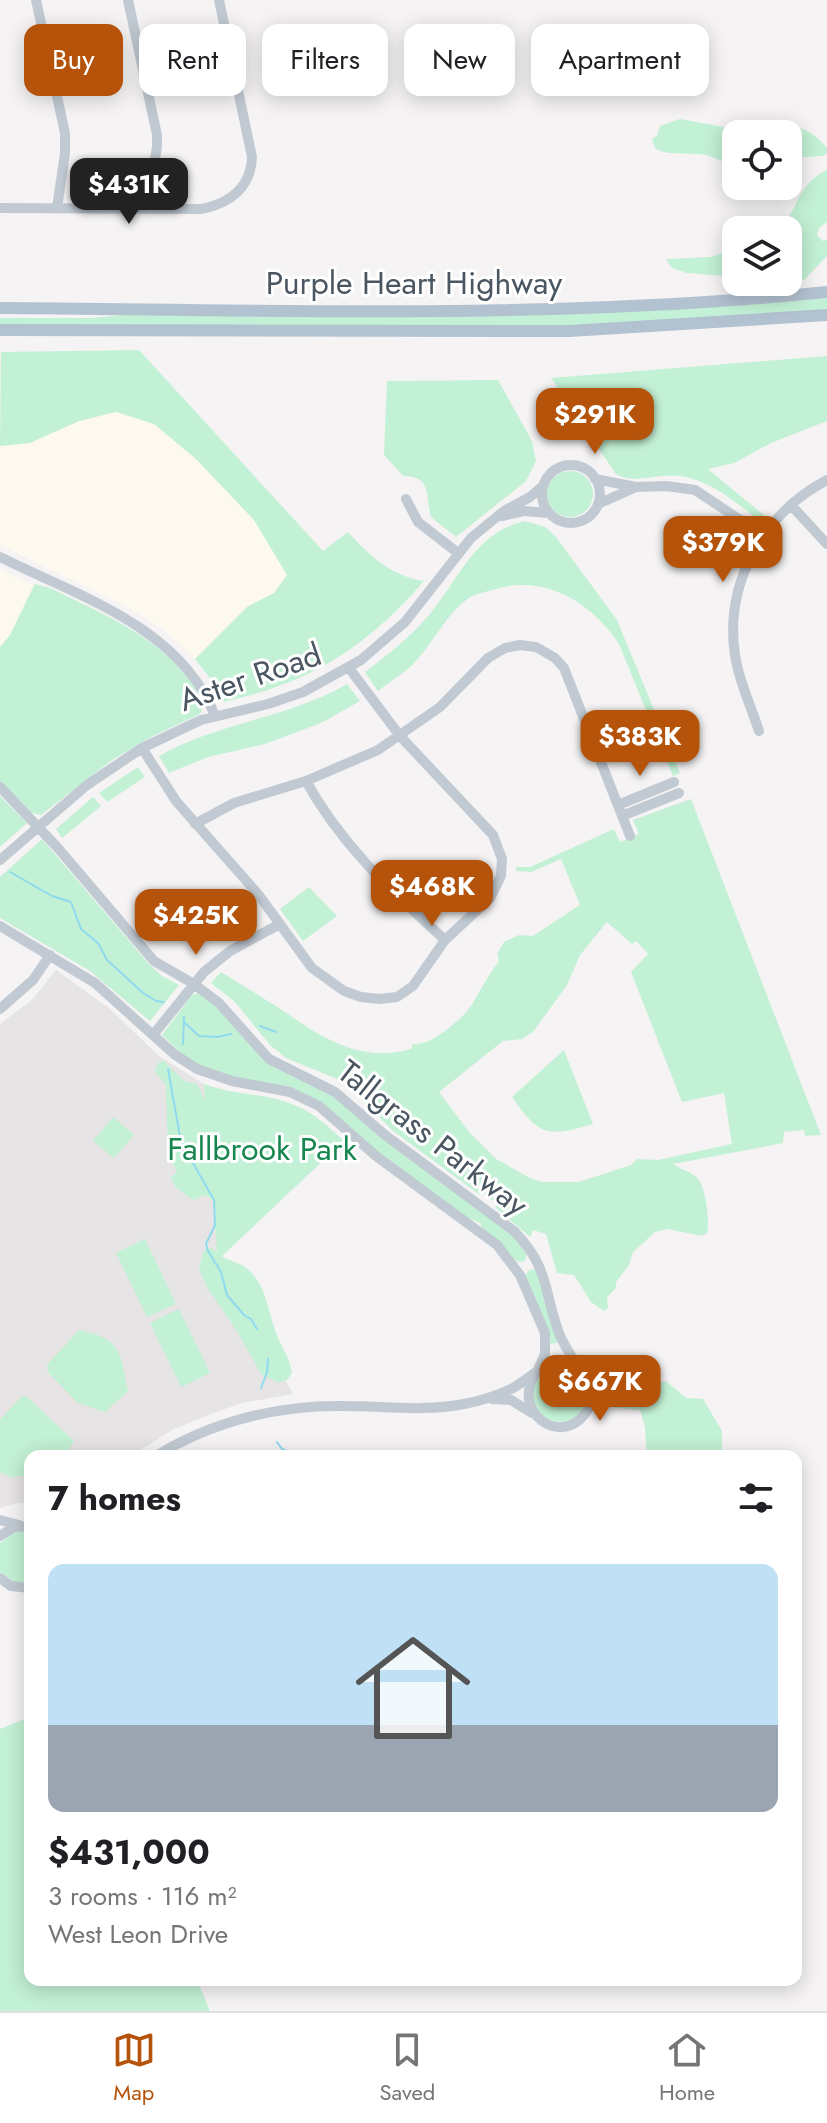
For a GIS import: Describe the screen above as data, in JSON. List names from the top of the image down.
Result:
{
  "streets": {
    "main road": ["Purple Heart Highway"],
    "street": ["Aster Road", "Tallgrass Parkway"]
  },
  "crossings": [
    ["Aster Road", "Tallgrass Parkway"]
  ],
  "parks": ["Fallbrook Park"],
  "page": {
    "chip": [
      "Buy",
      "Rent",
      "Filters",
      "New",
      "Apartment"
    ],
    "price": [
      "$431K",
      "$291K",
      "$379K",
      "$383K",
      "$468K",
      "$425K",
      "$667K"
    ],
    "heading": "7 homes",
    "list": [
      {
        "name": "$431,000",
        "note": "3 rooms · 116 m² · West Leon Drive"
      }
    ],
    "tabs": ["Map", "Saved", "Home"]
  }
}
